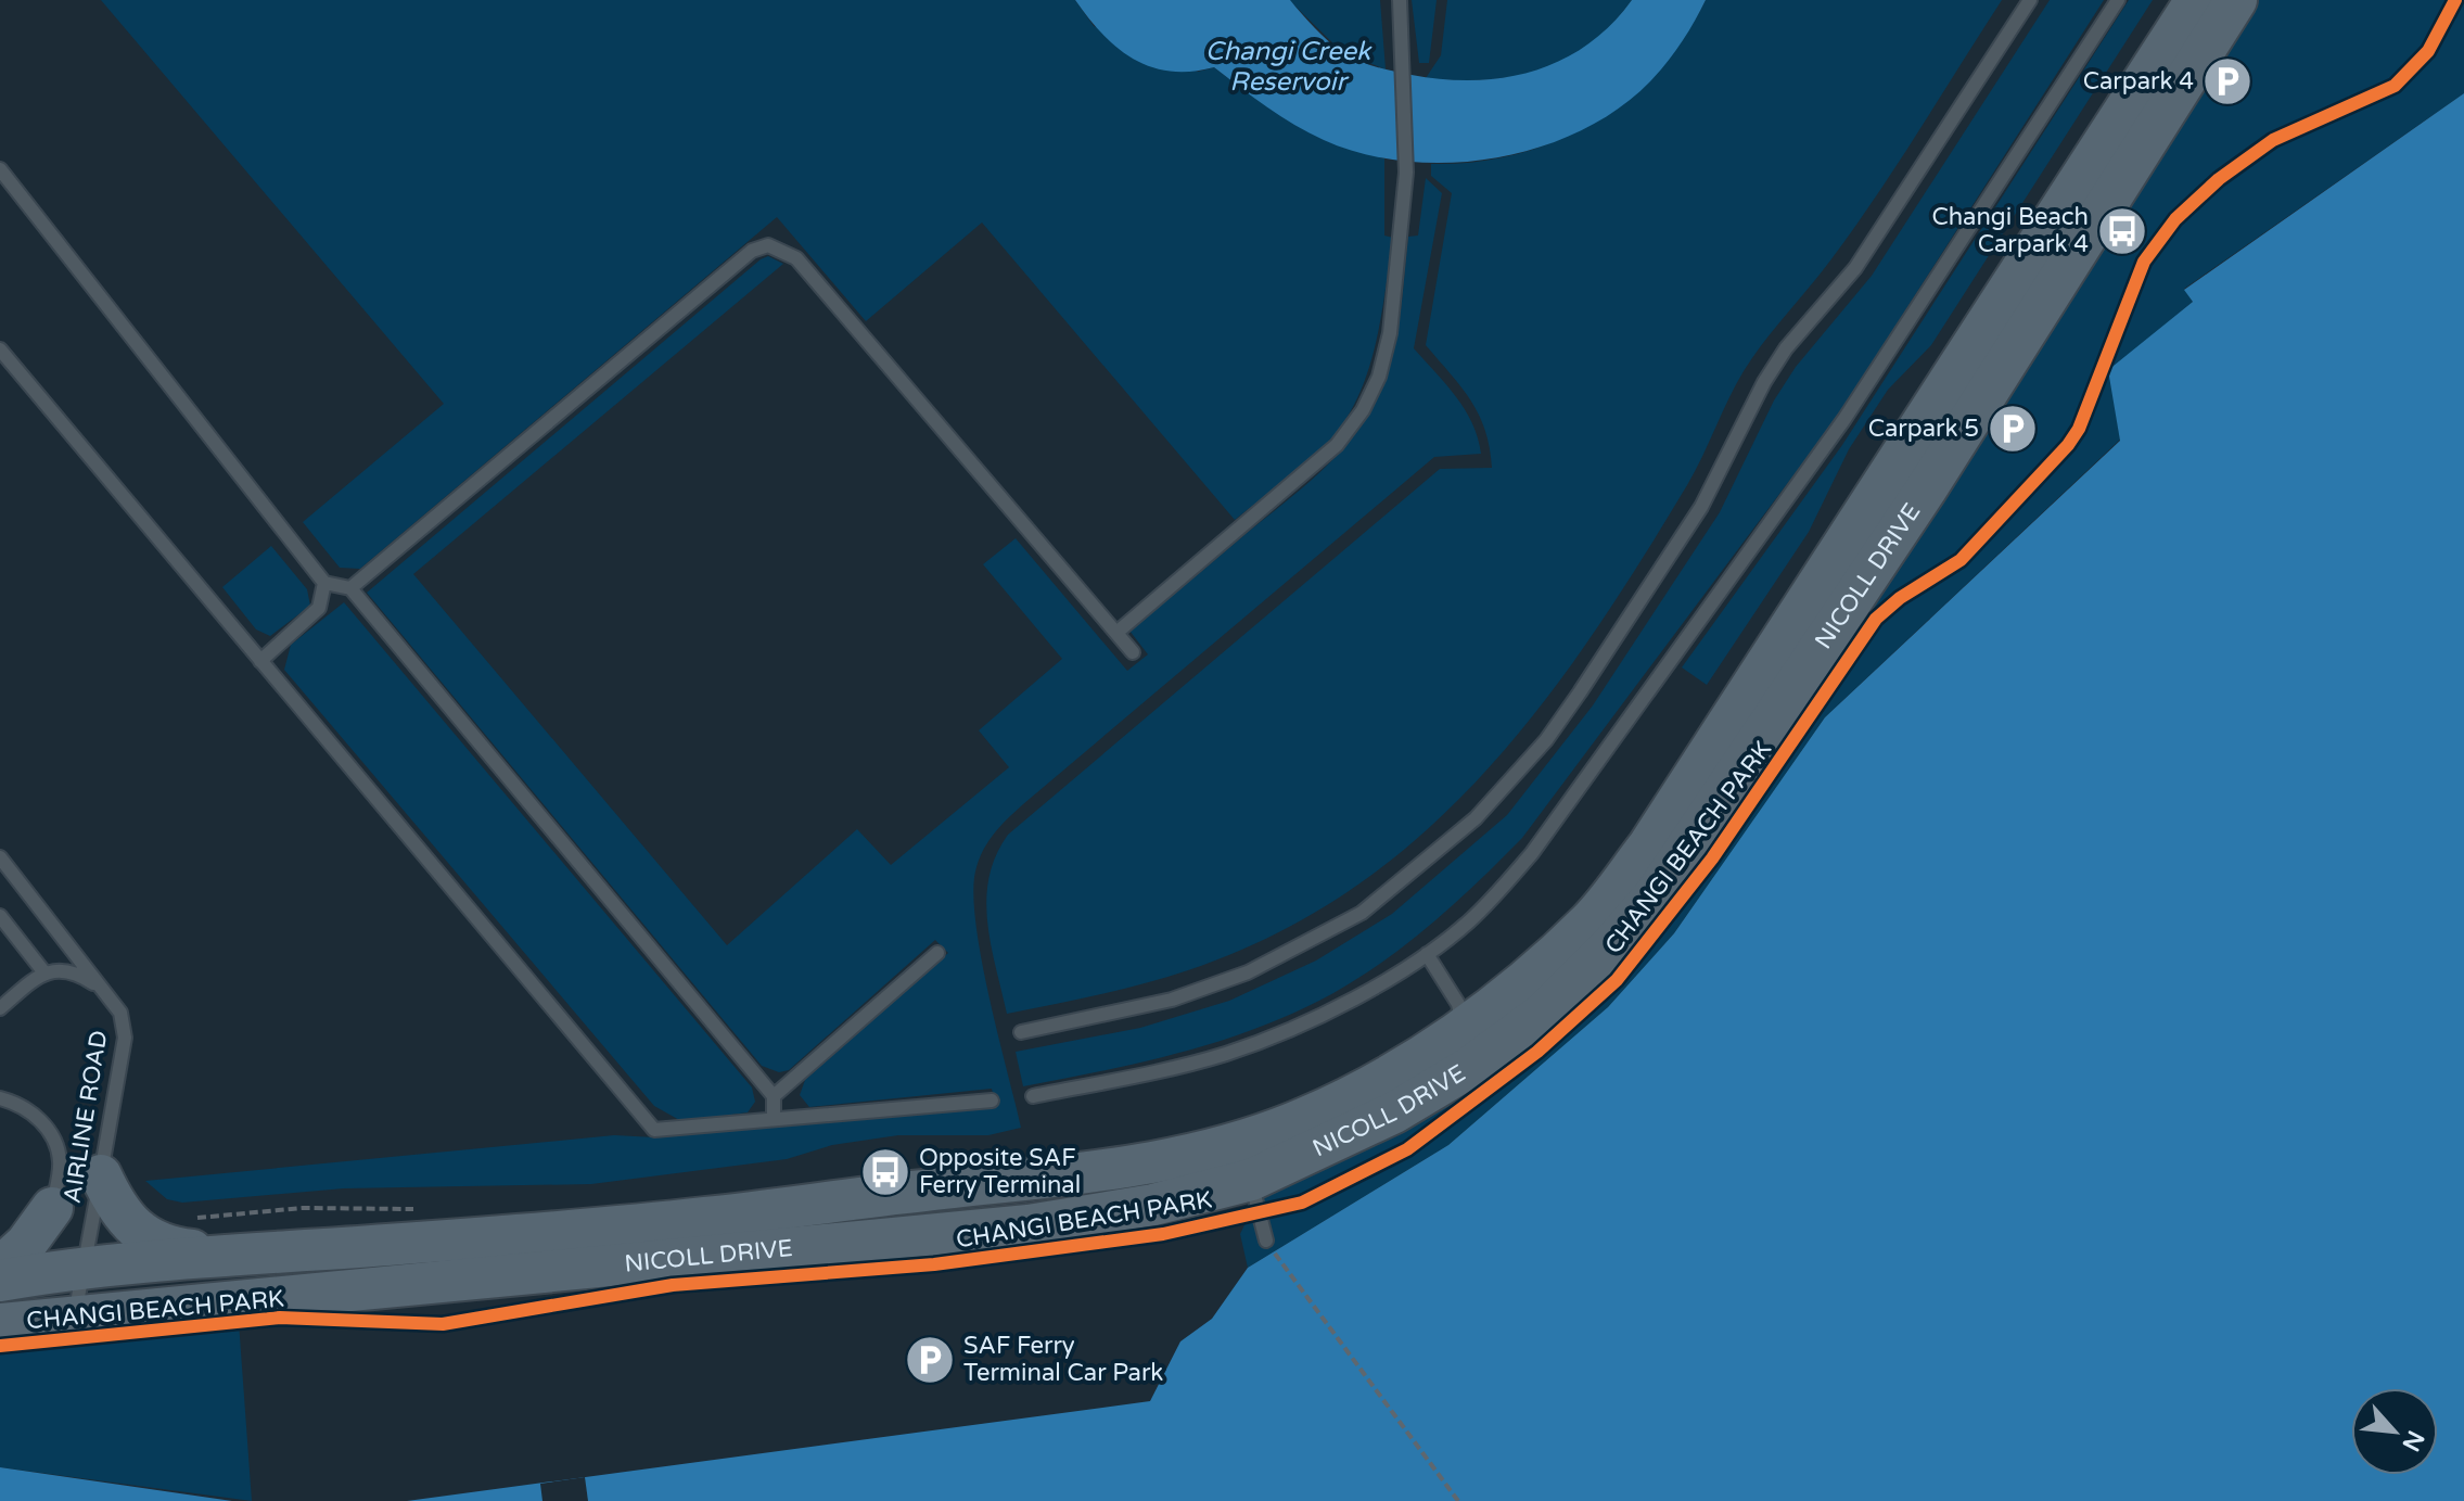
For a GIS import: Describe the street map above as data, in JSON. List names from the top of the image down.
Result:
{
  "streets": {
    "main road": ["NICOLL DRIVE"],
    "lane": ["AIRLINE ROAD"],
    "cycle path": ["CHANGI BEACH PARK"]
  },
  "crossings": [
    ["NICOLL DRIVE", "AIRLINE ROAD"]
  ],
  "water": ["Changi Creek Reservoir"],
  "places": {
    "parking": ["Carpark 4", "Carpark 5", "SAF Ferry Terminal Car Park"],
    "bus stop": ["Changi Beach Carpark 4", "Opposite SAF Ferry Terminal"]
  },
  "north": "bottom right"
}
